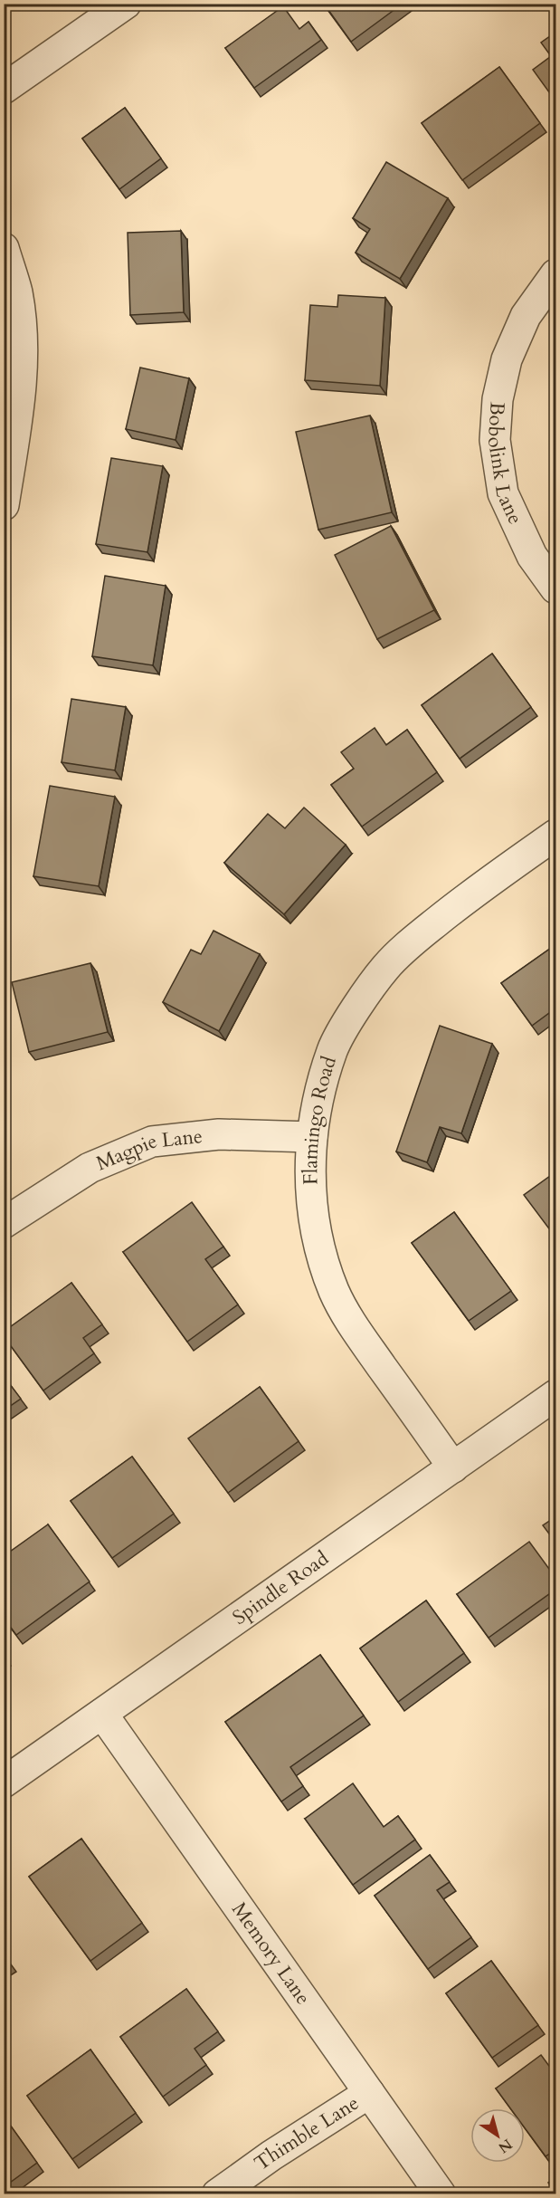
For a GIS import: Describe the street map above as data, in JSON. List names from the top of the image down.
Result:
{
  "streets": {
    "street": [
      "Bobolink Lane",
      "Flamingo Road",
      "Magpie Lane",
      "Spindle Road",
      "Memory Lane",
      "Thimble Lane"
    ]
  },
  "crossings": [
    ["Flamingo Road", "Magpie Lane"],
    ["Flamingo Road", "Spindle Road"],
    ["Spindle Road", "Memory Lane"],
    ["Memory Lane", "Thimble Lane"]
  ],
  "north": "bottom right"
}
